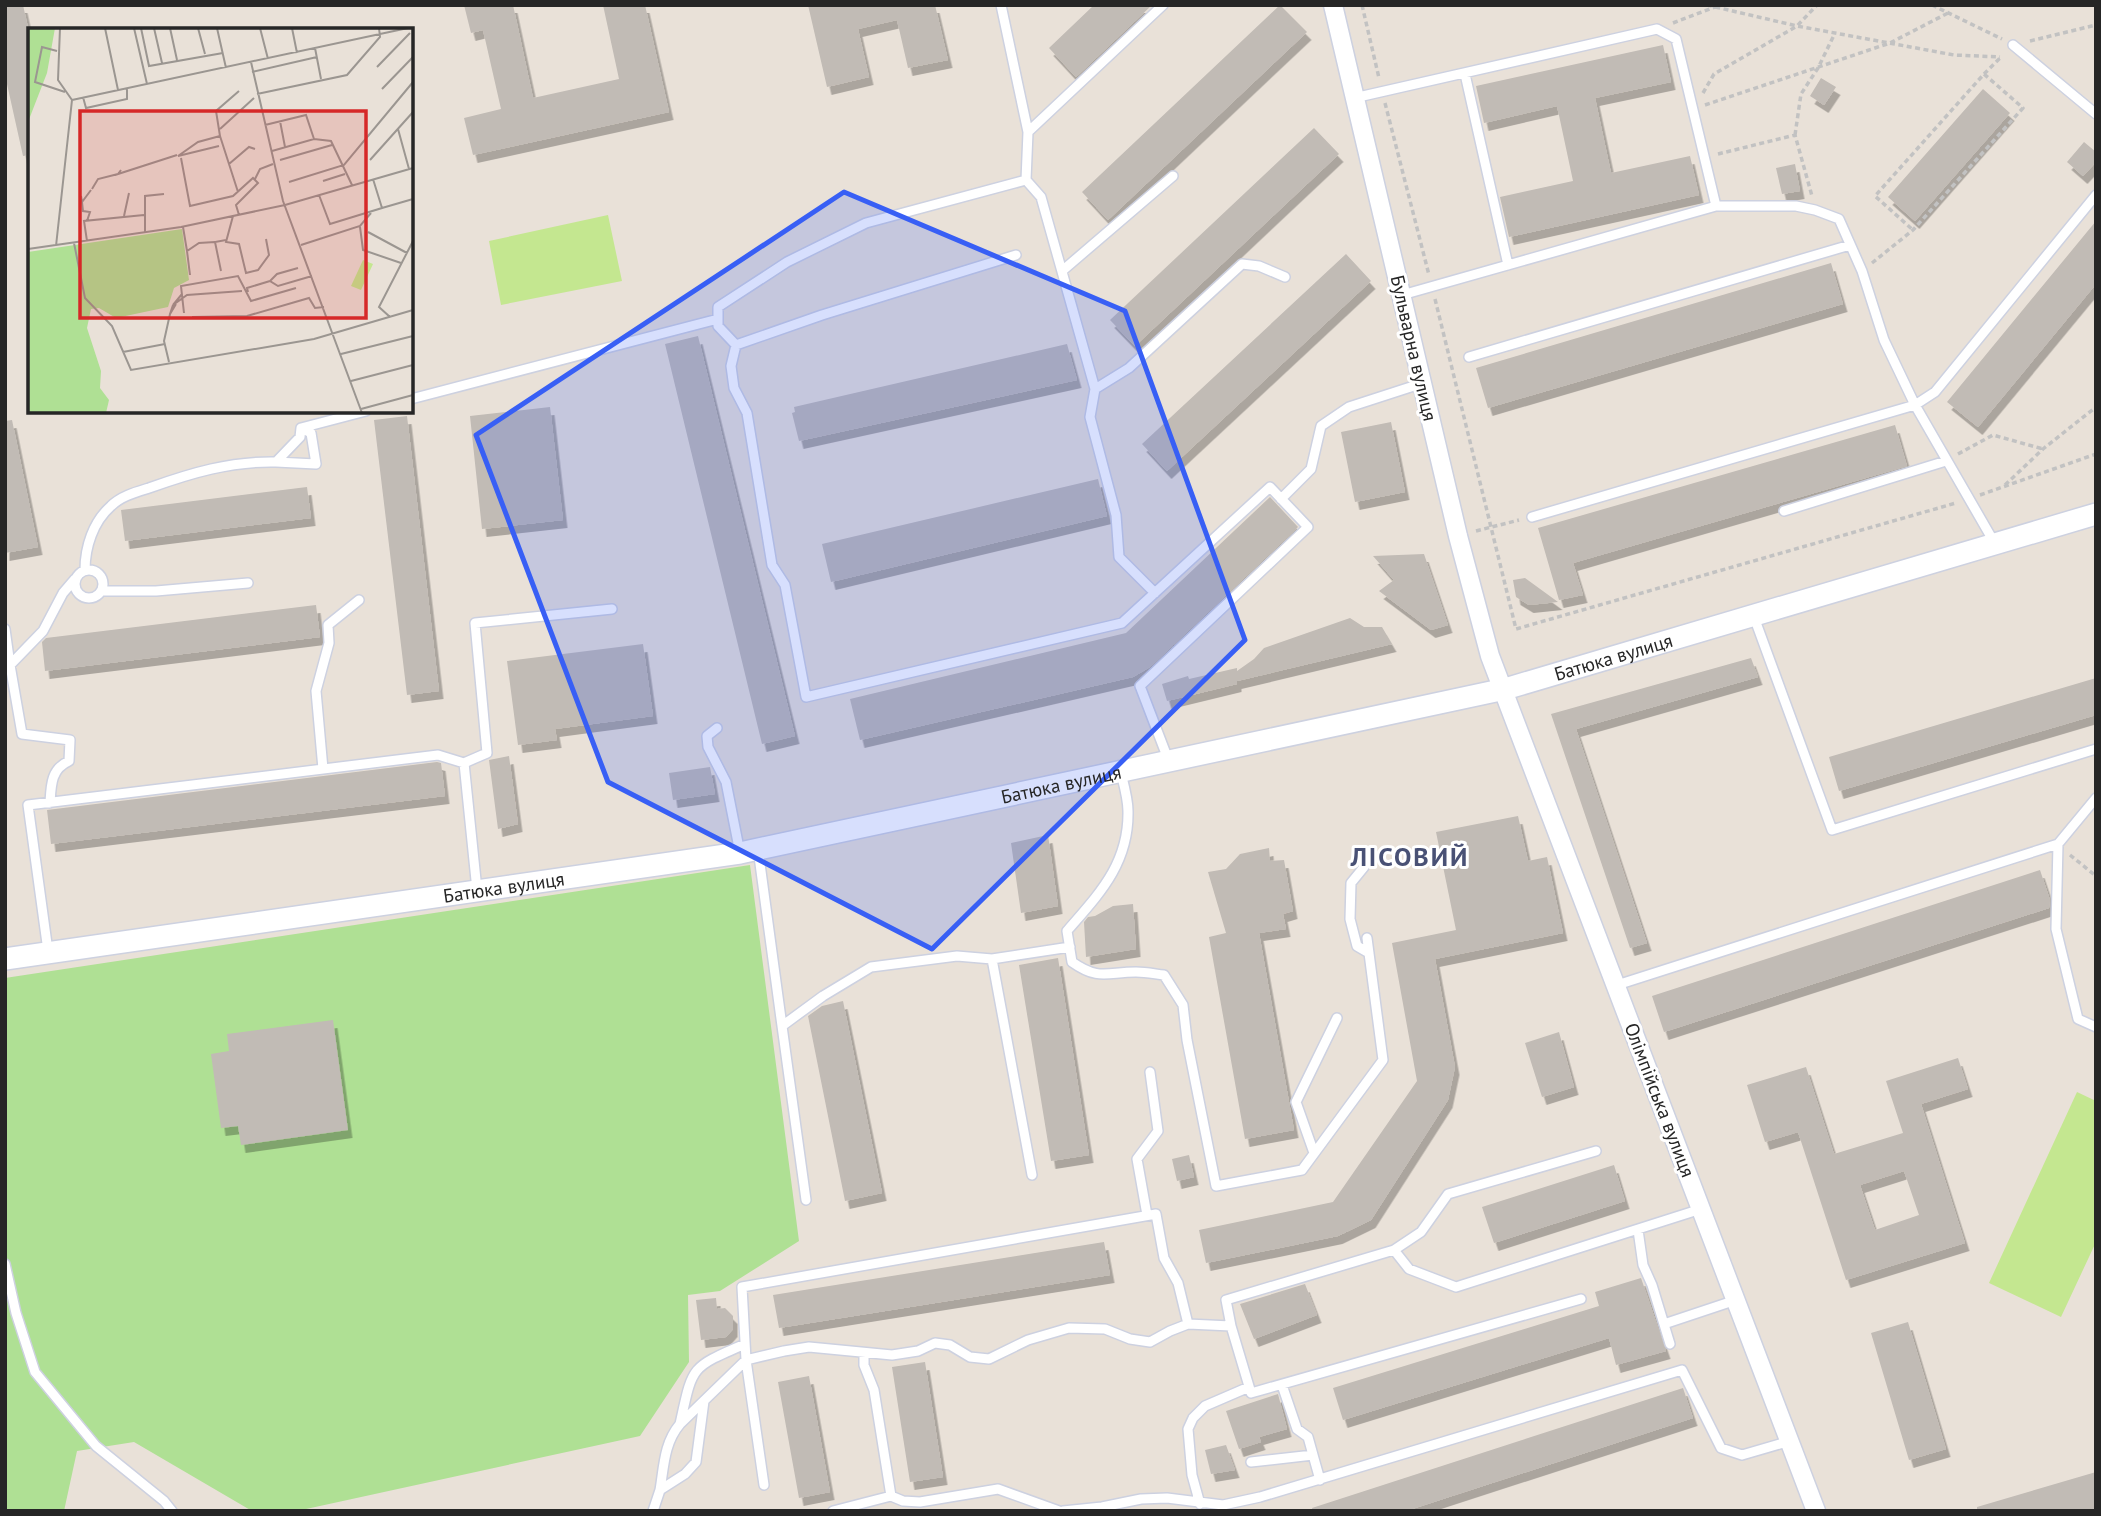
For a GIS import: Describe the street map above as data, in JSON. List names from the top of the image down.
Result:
{
  "streets": {
    "street": ["Бульварна вулиця", "Батюка вулиця", "Олімпійська вулиця"]
  },
  "crossings": [
    ["Бульварна вулиця", "Батюка вулиця"],
    ["Бульварна вулиця", "Олімпійська вулиця"],
    ["Батюка вулиця", "Олімпійська вулиця"]
  ],
  "districts": ["ЛІСОВИЙ"]
}
